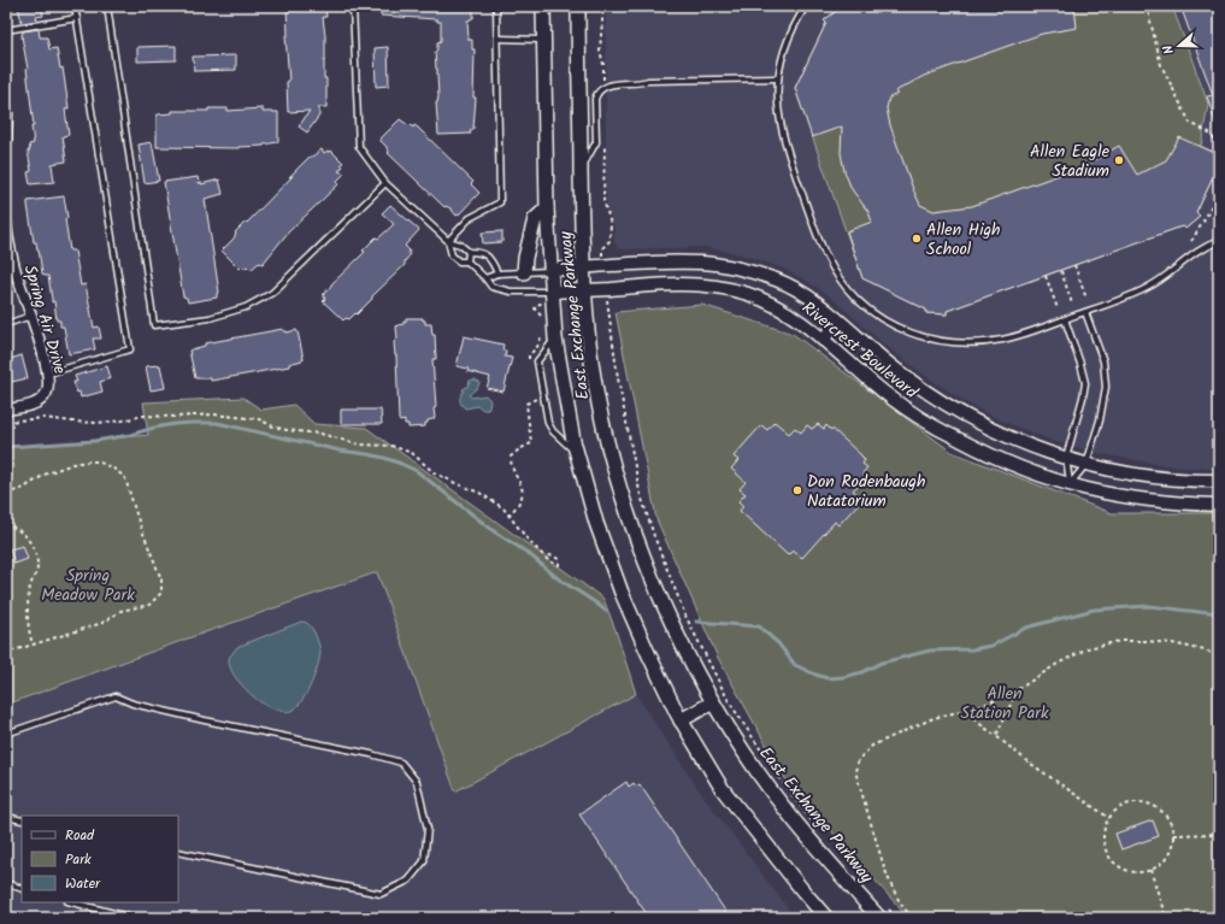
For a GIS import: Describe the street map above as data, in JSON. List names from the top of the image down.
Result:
{
  "streets": {
    "main road": ["East Exchange Parkway"],
    "street": ["Spring Air Drive", "Rivercrest Boulevard"]
  },
  "crossings": [
    ["East Exchange Parkway", "Rivercrest Boulevard"]
  ],
  "parks": ["Spring Meadow Park", "Allen Station Park"],
  "places": ["Allen Eagle Stadium", "Allen High School", "Don Rodenbaugh Natatorium"],
  "legend": ["Road", "Park", "Water"],
  "north": "left"
}
